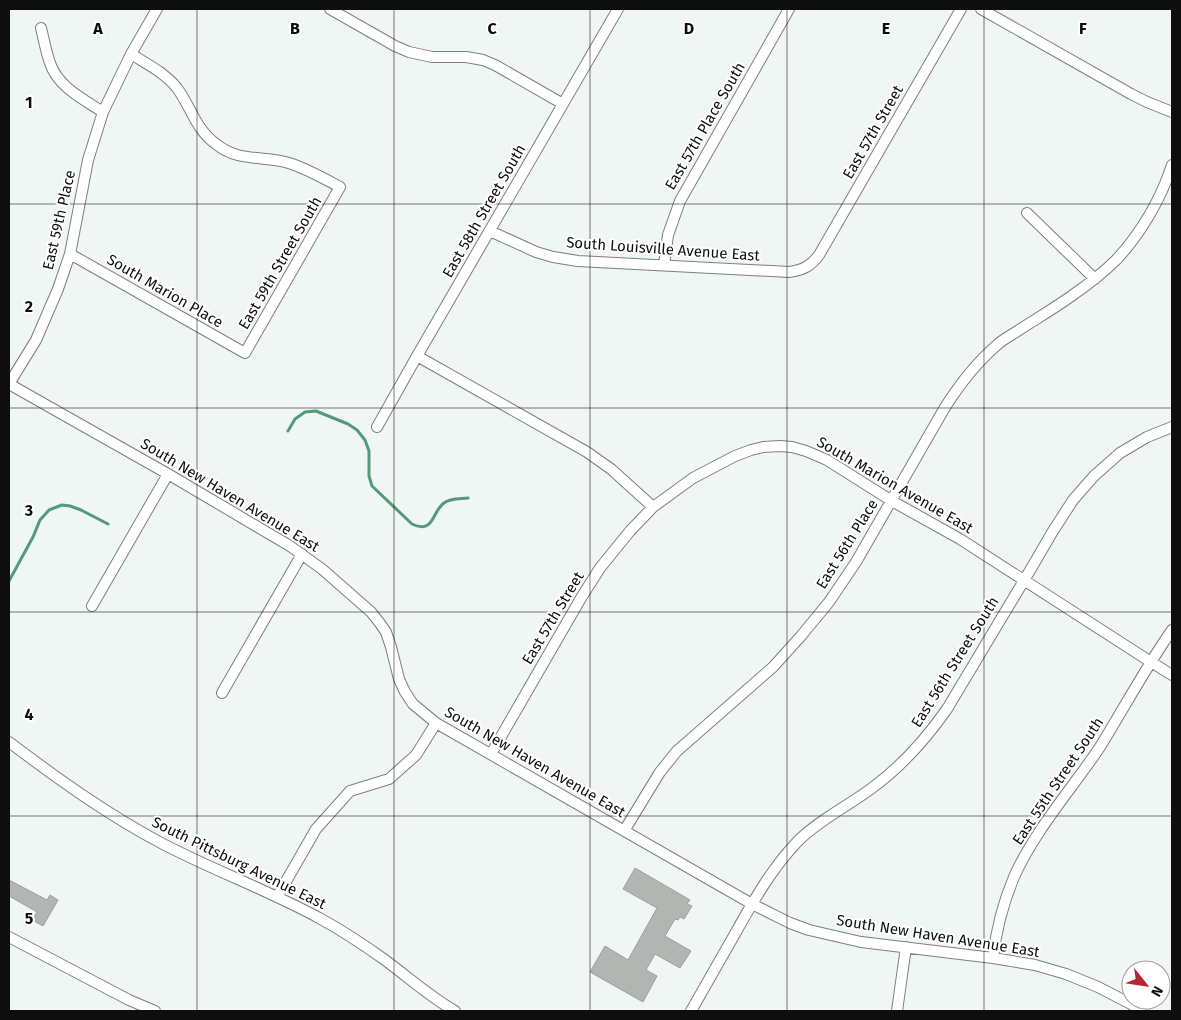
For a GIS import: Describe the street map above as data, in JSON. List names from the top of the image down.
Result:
{
  "streets": {
    "street": [
      "East 57th Place South",
      "East 57th Street",
      "East 58th Street South",
      "East 59th Place",
      "South Louisville Avenue East",
      "East 59th Street South",
      "South Marion Place",
      "South Marion Avenue East",
      "South New Haven Avenue East",
      "East 56th Place",
      "East 56th Street South",
      "East 55th Street South",
      "South Pittsburg Avenue East"
    ]
  },
  "crossings": [
    ["East 57th Place South", "South Louisville Avenue East"],
    ["East 57th Street", "South Louisville Avenue East"],
    ["East 57th Street", "South Marion Avenue East"],
    ["East 57th Street", "South New Haven Avenue East"],
    ["East 58th Street South", "South Louisville Avenue East"],
    ["East 59th Place", "East 59th Street South"],
    ["East 59th Place", "South Marion Place"],
    ["East 59th Place", "South New Haven Avenue East"],
    ["East 59th Street South", "South Marion Place"],
    ["South Marion Avenue East", "East 56th Place"],
    ["South Marion Avenue East", "East 56th Street South"],
    ["South Marion Avenue East", "East 55th Street South"],
    ["South New Haven Avenue East", "East 56th Place"],
    ["South New Haven Avenue East", "East 56th Street South"],
    ["South New Haven Avenue East", "East 55th Street South"]
  ],
  "north": "bottom right",
  "grid": {
    "columns": [
      "A",
      "B",
      "C",
      "D",
      "E",
      "F"
    ],
    "rows": [
      "1",
      "2",
      "3",
      "4",
      "5"
    ]
  }
}
